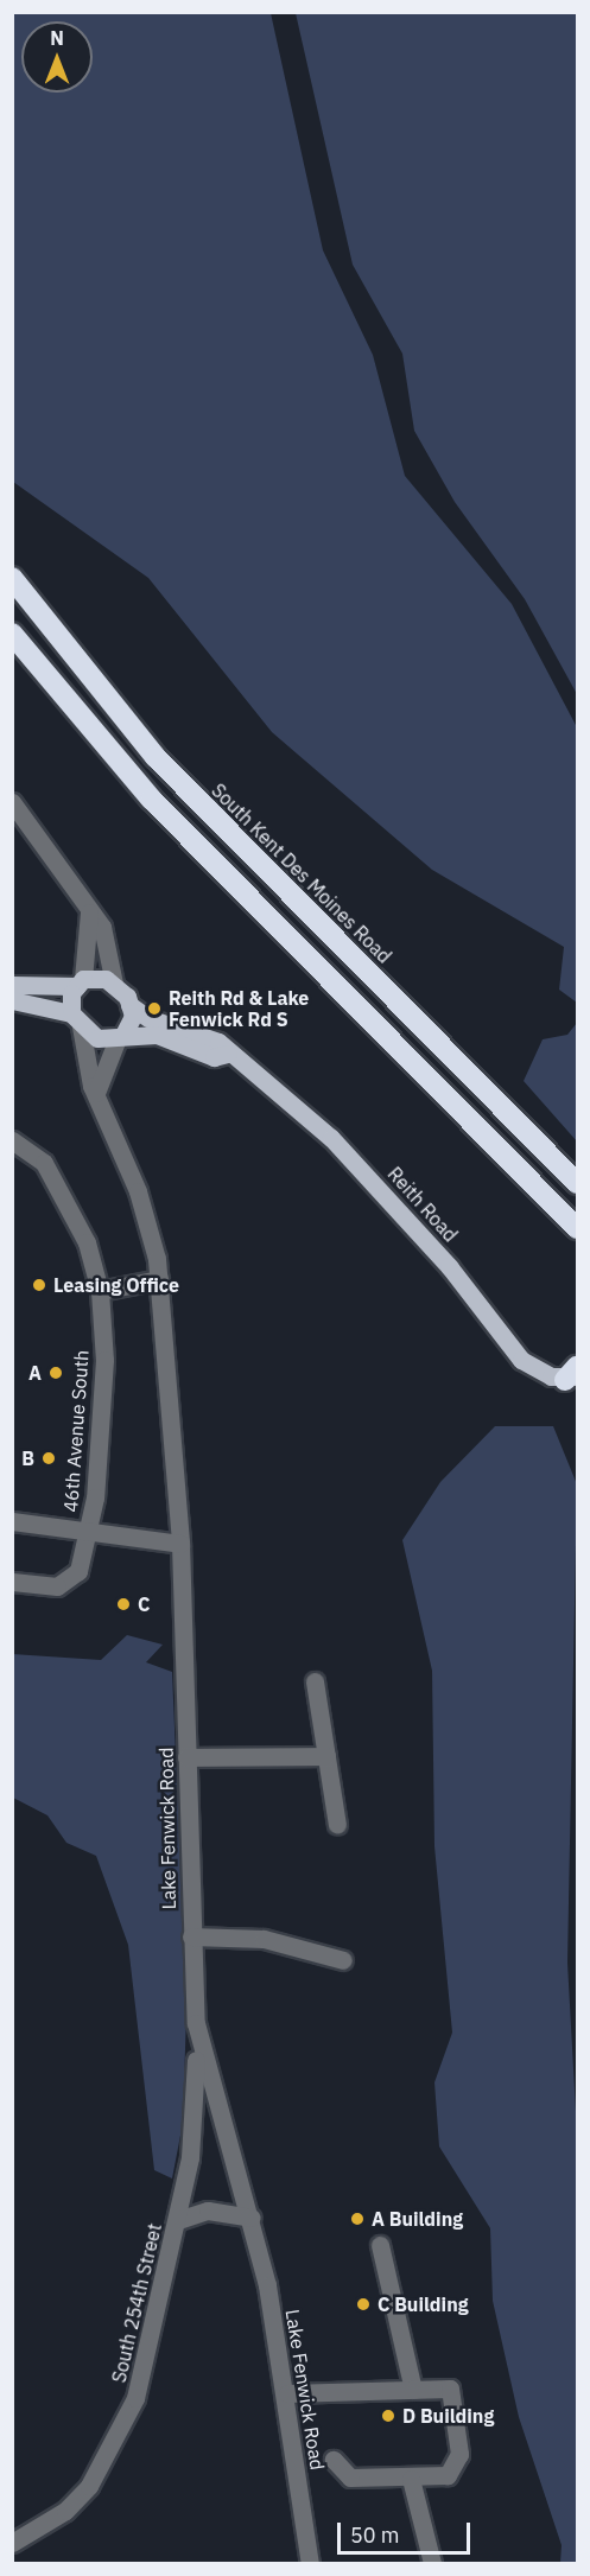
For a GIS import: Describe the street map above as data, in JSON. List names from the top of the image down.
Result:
{
  "streets": {
    "highway": ["South Kent Des Moines Road"],
    "main road": ["Reith Road"],
    "street": ["46th Avenue South", "Lake Fenwick Road", "South 254th Street"]
  },
  "crossings": [
    ["Reith Road", "Lake Fenwick Road"],
    ["Lake Fenwick Road", "South 254th Street"]
  ],
  "places": [
    "Reith Rd & Lake Fenwick Rd S",
    "Leasing Office",
    "A",
    "B",
    "C",
    "A Building",
    "C Building",
    "D Building"
  ],
  "scale_bar": "50 m",
  "north": "top"
}
